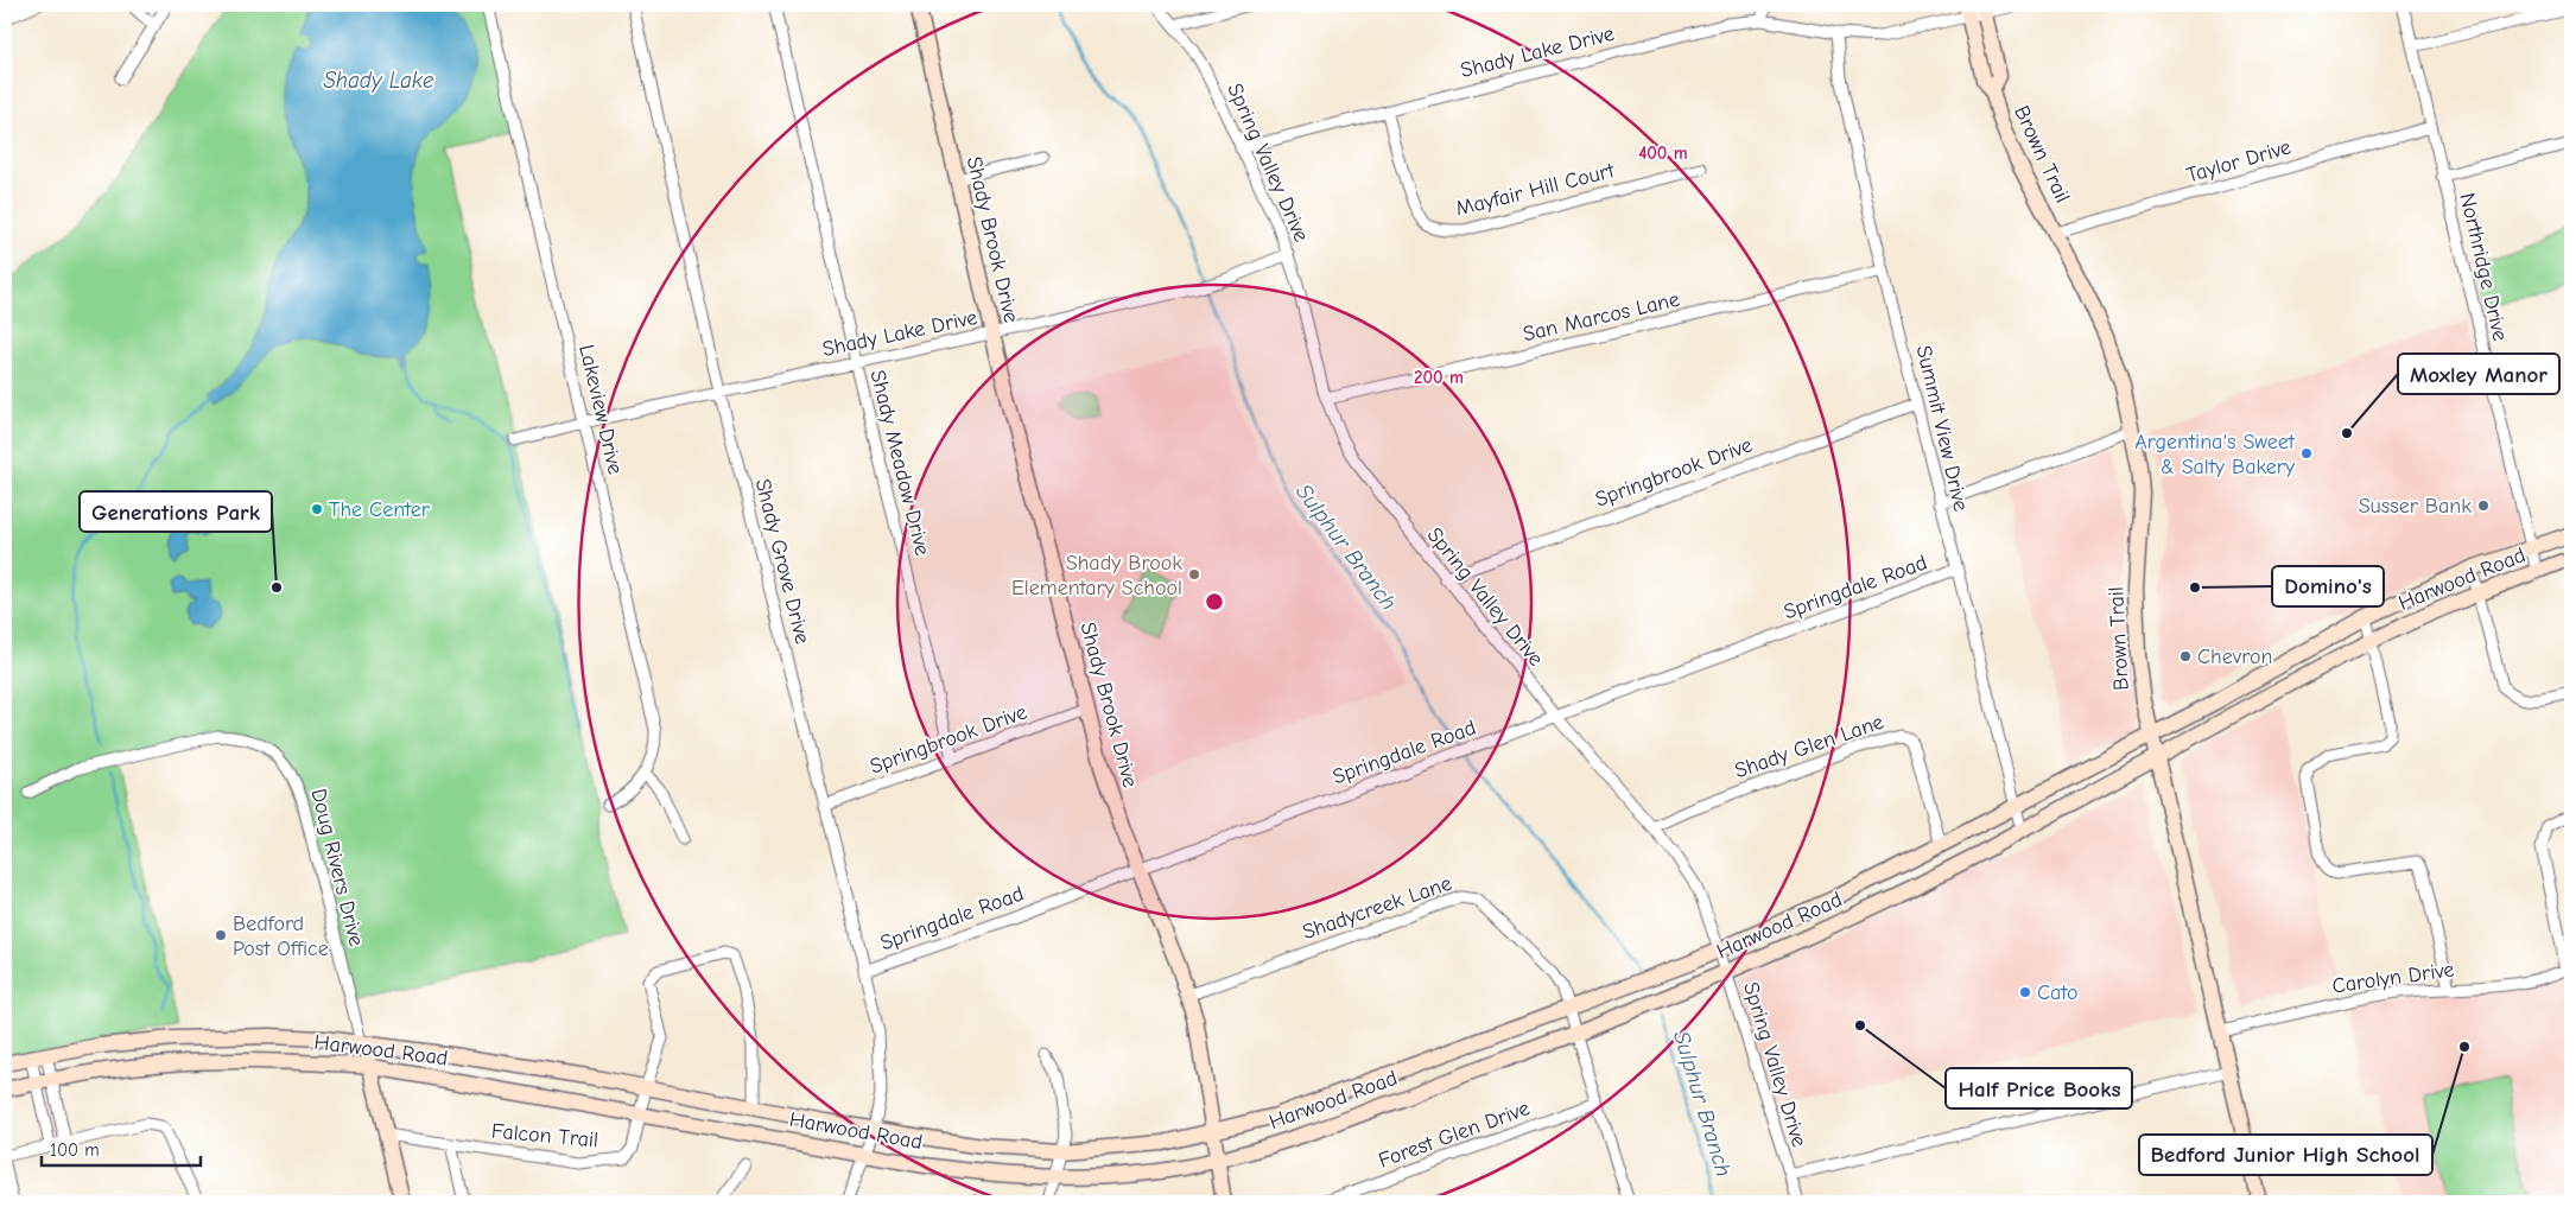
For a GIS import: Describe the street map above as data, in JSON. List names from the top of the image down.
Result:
{
  "streets": {
    "main road": ["Brown Trail", "Shady Brook Drive", "Harwood Road"],
    "street": [
      "Shady Lake Drive",
      "Taylor Drive",
      "Spring Valley Drive",
      "Mayfair Hill Court",
      "Northridge Drive",
      "San Marcos Lane",
      "Lakeview Drive",
      "Summit View Drive",
      "Shady Meadow Drive",
      "Springbrook Drive",
      "Shady Grove Drive",
      "Springdale Road",
      "Shady Glen Lane",
      "Doug Rivers Drive",
      "Shadycreek Lane",
      "Carolyn Drive",
      "Forest Glen Drive",
      "Falcon Trail"
    ]
  },
  "crossings": [
    ["Shady Lake Drive", "Brown Trail"],
    ["Shady Lake Drive", "Spring Valley Drive"],
    ["Shady Lake Drive", "Mayfair Hill Court"],
    ["Shady Lake Drive", "Shady Brook Drive"],
    ["Shady Lake Drive", "Lakeview Drive"],
    ["Shady Lake Drive", "Summit View Drive"],
    ["Shady Lake Drive", "Shady Meadow Drive"],
    ["Shady Lake Drive", "Shady Grove Drive"],
    ["Brown Trail", "Taylor Drive"],
    ["Brown Trail", "Harwood Road"],
    ["Brown Trail", "Carolyn Drive"],
    ["Taylor Drive", "Northridge Drive"],
    ["Spring Valley Drive", "San Marcos Lane"],
    ["Spring Valley Drive", "Springbrook Drive"],
    ["Spring Valley Drive", "Harwood Road"],
    ["Spring Valley Drive", "Springdale Road"],
    ["Spring Valley Drive", "Shady Glen Lane"],
    ["Shady Brook Drive", "Springbrook Drive"],
    ["Shady Brook Drive", "Harwood Road"],
    ["Shady Brook Drive", "Springdale Road"],
    ["Shady Brook Drive", "Shadycreek Lane"],
    ["Northridge Drive", "Harwood Road"],
    ["San Marcos Lane", "Summit View Drive"],
    ["Summit View Drive", "Springbrook Drive"],
    ["Summit View Drive", "Harwood Road"],
    ["Summit View Drive", "Springdale Road"],
    ["Shady Meadow Drive", "Springbrook Drive"],
    ["Springbrook Drive", "Shady Grove Drive"],
    ["Shady Grove Drive", "Harwood Road"],
    ["Shady Grove Drive", "Springdale Road"],
    ["Harwood Road", "Shady Glen Lane"],
    ["Harwood Road", "Doug Rivers Drive"],
    ["Harwood Road", "Shadycreek Lane"],
    ["Harwood Road", "Falcon Trail"],
    ["Shadycreek Lane", "Forest Glen Drive"]
  ],
  "water": ["Shady Lake", "Sulphur Branch"],
  "places": [
    "Moxley Manor",
    "Argentina's Sweet & Salty Bakery",
    "Susser Bank",
    "The Center",
    "Shady Brook Elementary School",
    "Generations Park",
    "Domino's",
    "Chevron",
    "Bedford Post Office",
    "Cato",
    "Half Price Books",
    "Bedford Junior High School"
  ],
  "scale_bar": "100 m",
  "rings": ["400 m", "200 m"]
}
